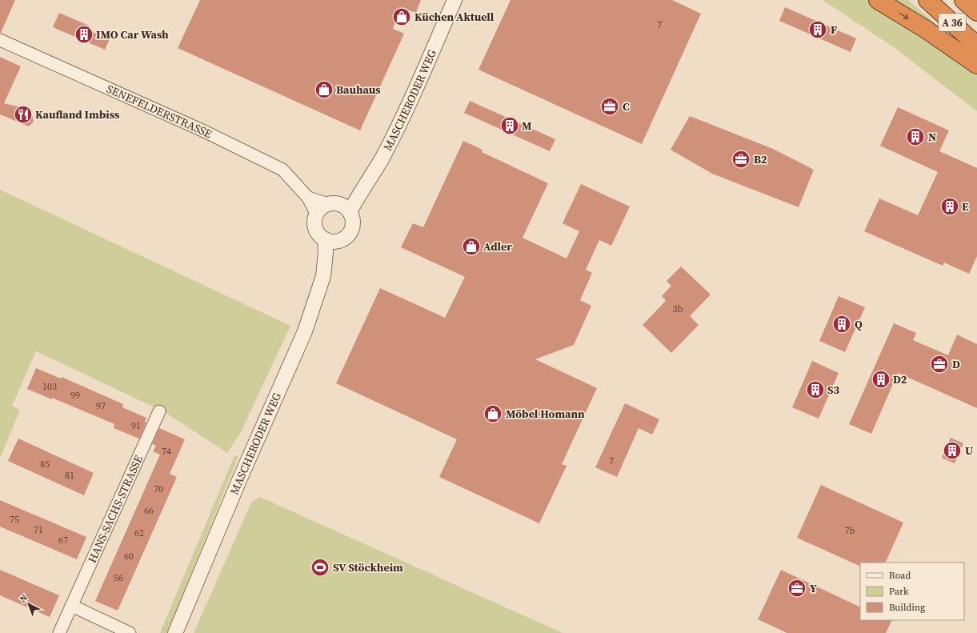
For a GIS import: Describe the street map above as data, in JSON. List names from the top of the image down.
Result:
{
  "streets": {
    "highway": ["A 36"],
    "street": ["MASCHERODER WEG", "SENEFELDERSTRASSE", "HANS-SACHS-STRASSE"]
  },
  "crossings": [
    ["MASCHERODER WEG", "SENEFELDERSTRASSE"]
  ],
  "places": {
    "shop": [
      "Küchen Aktuell",
      "Bauhaus",
      "Adler",
      "Möbel Homann"
    ],
    "building": [
      "F",
      "IMO Car Wash",
      "M",
      "N",
      "E",
      "Q",
      "D2",
      "S3",
      "U"
    ],
    "office": [
      "C",
      "B2",
      "D",
      "Y"
    ],
    "restaurant": ["Kaufland Imbiss"],
    "sports": ["SV Stöckheim"]
  },
  "house_numbers": [
    "7",
    "3b",
    "103",
    "99",
    "97",
    "91",
    "74",
    "7",
    "85",
    "81",
    "70",
    "66",
    "75",
    "71",
    "7b",
    "62",
    "67",
    "60",
    "56"
  ],
  "legend": ["Road", "Park", "Building"],
  "north": "top left"
}
